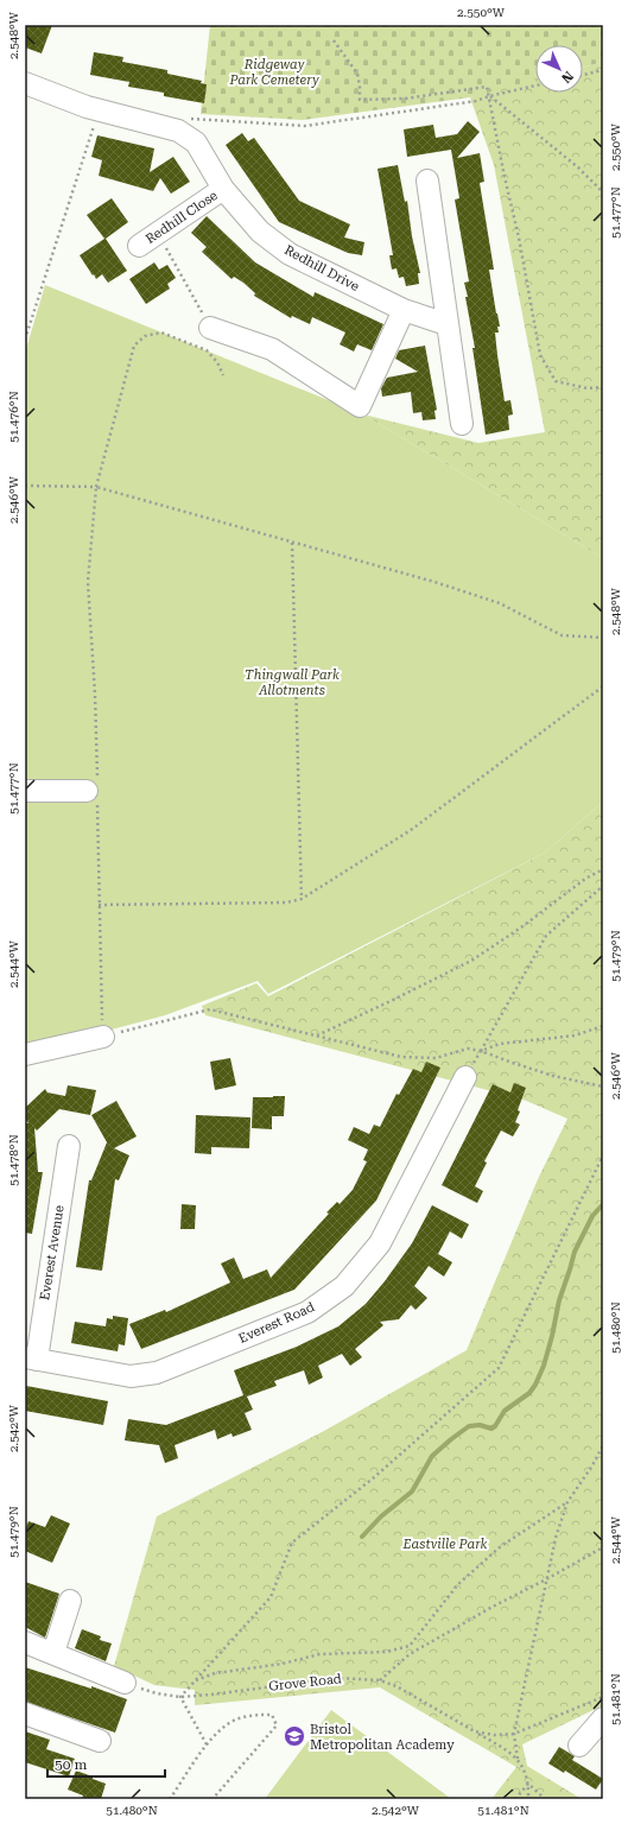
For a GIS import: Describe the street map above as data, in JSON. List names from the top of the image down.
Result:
{
  "streets": {
    "street": [
      "Redhill Close",
      "Redhill Drive",
      "Everest Avenue",
      "Everest Road"
    ],
    "path": ["Grove Road"]
  },
  "crossings": [
    ["Redhill Close", "Redhill Drive"],
    ["Everest Avenue", "Everest Road"]
  ],
  "parks": ["Ridgeway Park Cemetery", "Thingwall Park Allotments", "Eastville Park"],
  "places": {
    "school or university": ["Bristol Metropolitan Academy"]
  },
  "scale_bar": "50 m",
  "north": "bottom right",
  "coordinates": [
    "2.550°W",
    "2.548°W",
    "51.477°N",
    "51.476°N",
    "2.546°W",
    "51.479°N",
    "2.544°W",
    "51.478°N",
    "51.480°N",
    "2.542°W",
    "51.481°N"
  ]
}
